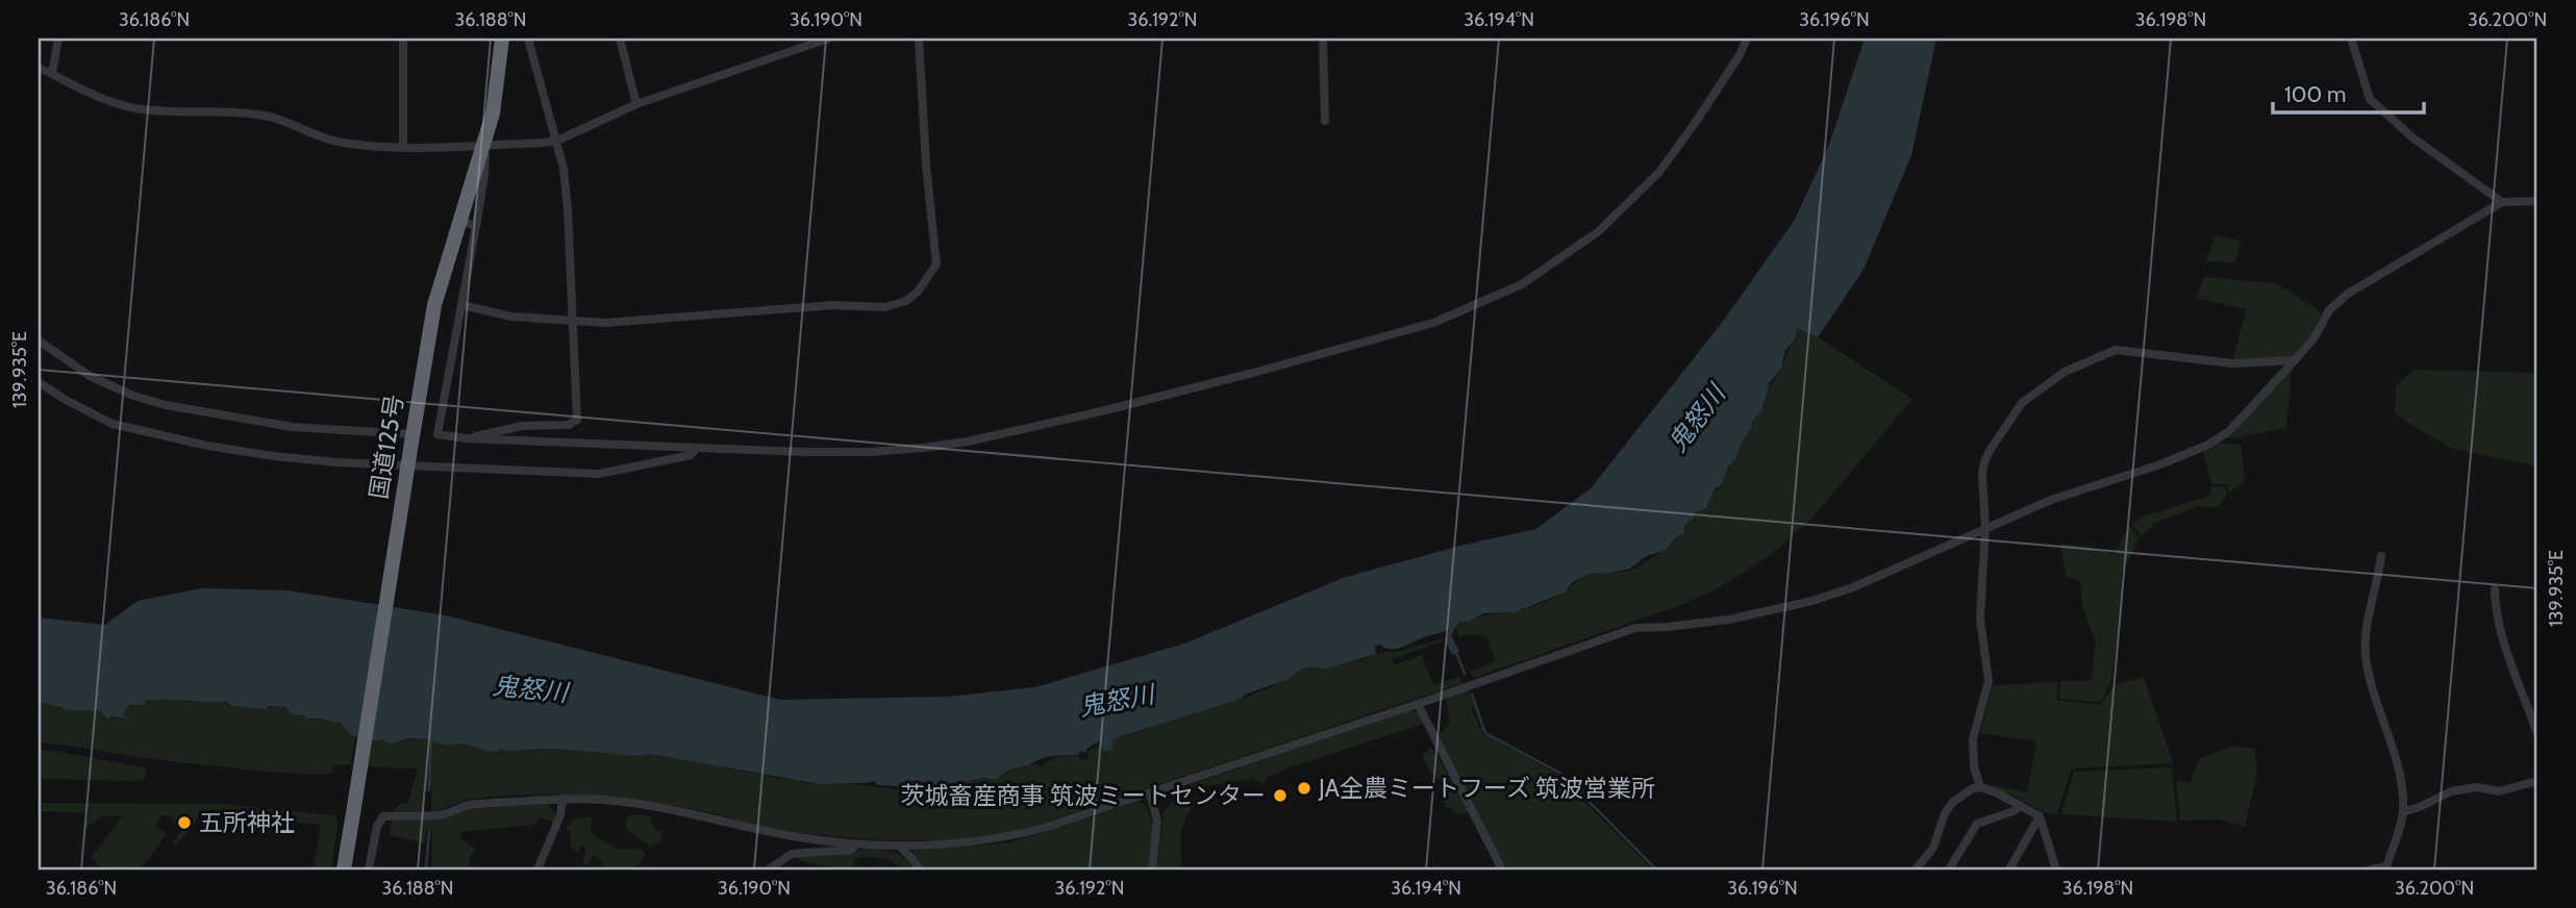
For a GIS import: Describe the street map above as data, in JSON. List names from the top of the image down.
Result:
{
  "streets": {
    "highway": ["国道125号"]
  },
  "water": ["鬼怒川"],
  "places": ["JA全農ミートフーズ 筑波営業所", "茨城畜産商事 筑波ミートセンター", "五所神社"],
  "scale_bar": "100 m",
  "coordinates": [
    "36.186°N",
    "36.188°N",
    "36.190°N",
    "36.192°N",
    "36.194°N",
    "36.196°N",
    "36.198°N",
    "36.200°N",
    "139.935°E"
  ]
}
